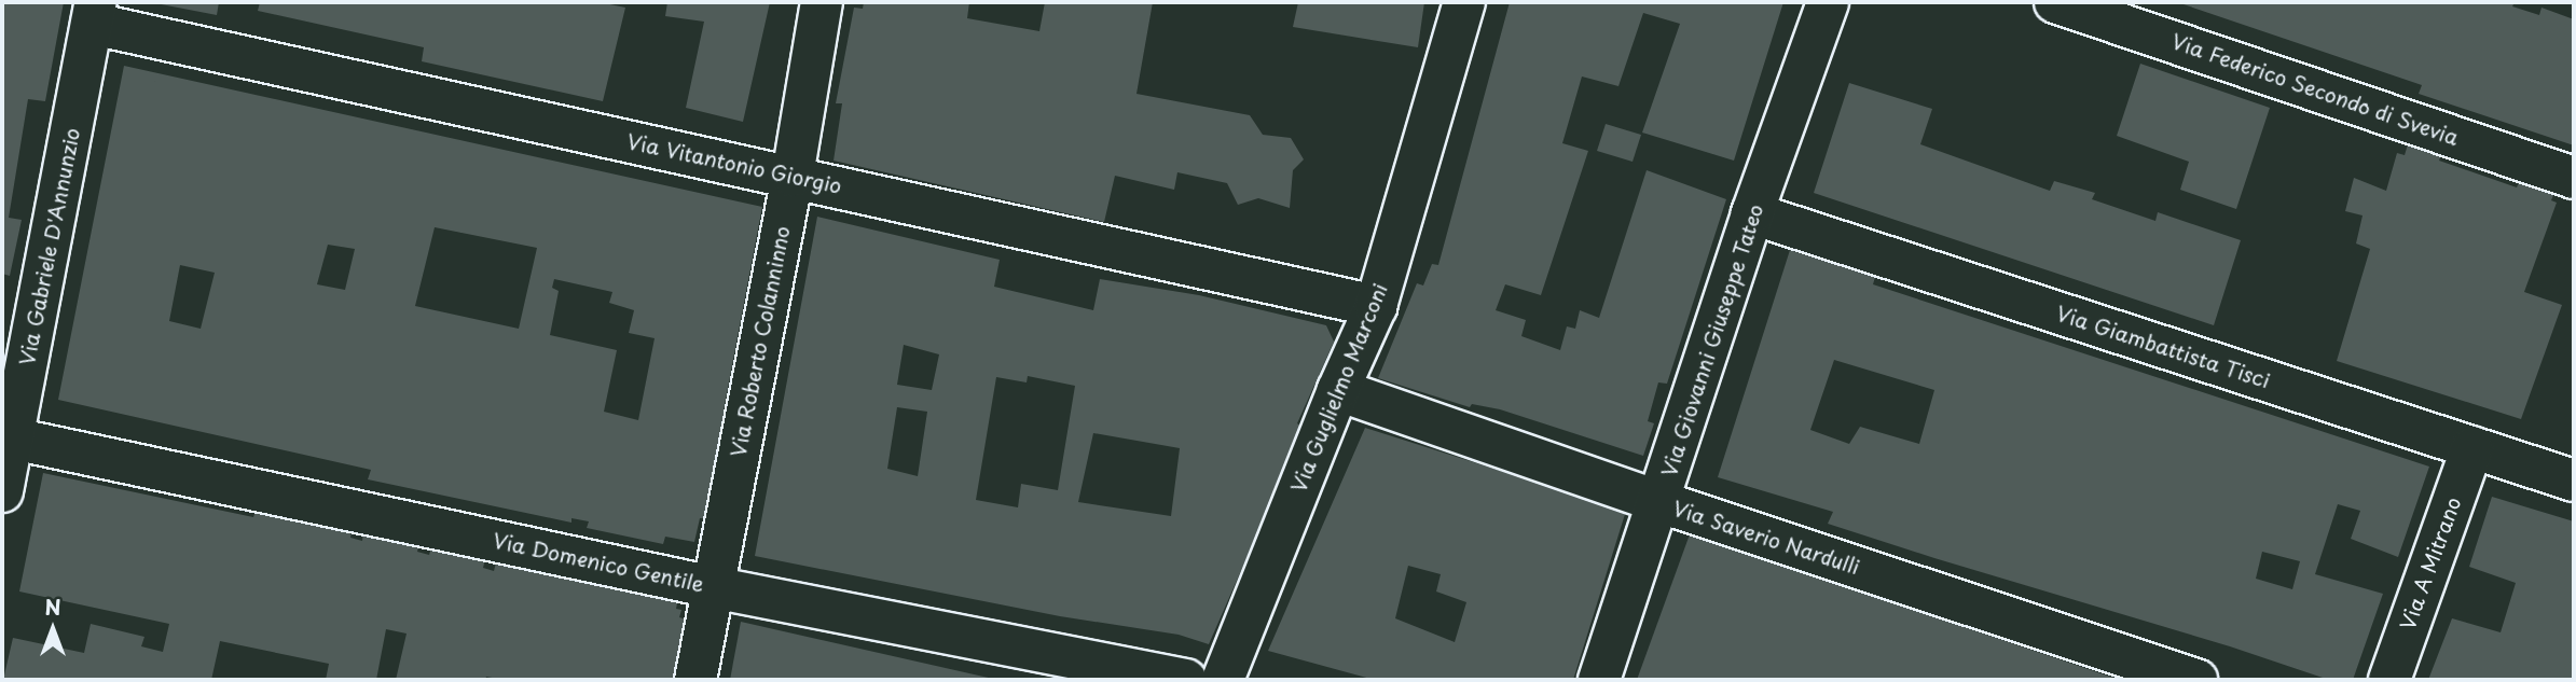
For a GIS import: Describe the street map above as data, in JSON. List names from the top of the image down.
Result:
{
  "streets": {
    "street": [
      "Via Federico Secondo di Svevia",
      "Via Vitantonio Giorgio",
      "Via Gabriele D'Annunzio",
      "Via Giovanni Giuseppe Tateo",
      "Via Roberto Colanninno",
      "Via Giambattista Tisci",
      "Via Guglielmo Marconi",
      "Via Saverio Nardulli",
      "Via Domenico Gentile",
      "Via A Mitrano"
    ]
  },
  "crossings": [
    ["Via Vitantonio Giorgio", "Via Gabriele D'Annunzio"],
    ["Via Vitantonio Giorgio", "Via Roberto Colanninno"],
    ["Via Vitantonio Giorgio", "Via Guglielmo Marconi"],
    ["Via Gabriele D'Annunzio", "Via Domenico Gentile"],
    ["Via Giovanni Giuseppe Tateo", "Via Giambattista Tisci"],
    ["Via Giovanni Giuseppe Tateo", "Via Saverio Nardulli"],
    ["Via Roberto Colanninno", "Via Domenico Gentile"],
    ["Via Giambattista Tisci", "Via A Mitrano"],
    ["Via Guglielmo Marconi", "Via Saverio Nardulli"]
  ],
  "north": "top"
}
